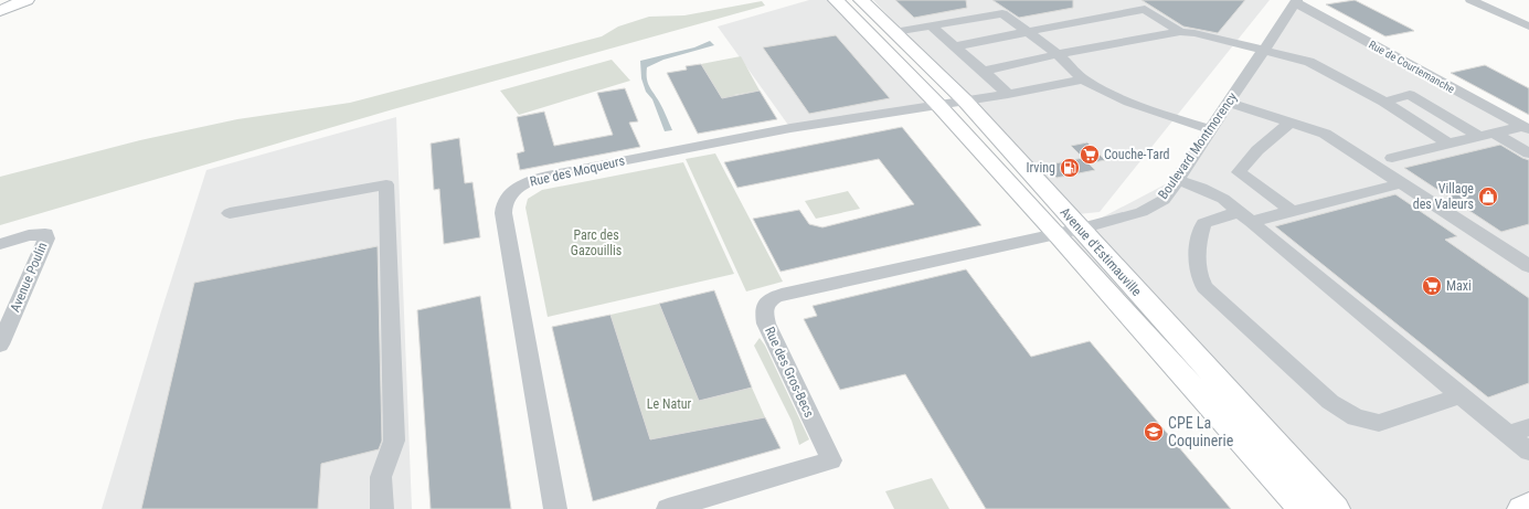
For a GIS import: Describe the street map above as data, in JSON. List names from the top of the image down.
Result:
{
  "streets": {
    "main road": ["Avenue d'Estimauville"],
    "street": [
      "Rue de Courtemanche",
      "Boulevard Montmorency",
      "Rue des Moqueurs",
      "Avenue Poulin",
      "Rue des Gros-Becs"
    ]
  },
  "crossings": [
    ["Rue de Courtemanche", "Boulevard Montmorency"],
    ["Boulevard Montmorency", "Avenue d'Estimauville"],
    ["Boulevard Montmorency", "Rue des Gros-Becs"],
    ["Rue des Moqueurs", "Avenue d'Estimauville"],
    ["Avenue d'Estimauville", "Rue des Gros-Becs"]
  ],
  "parks": ["Parc des Gazouillis", "Le Natur"],
  "places": {
    "supermarket": ["Couche-Tard", "Maxi"],
    "fuel station": ["Irving"],
    "shop": ["Village des Valeurs"],
    "school or university": ["CPE La Coquinerie"]
  }
}
